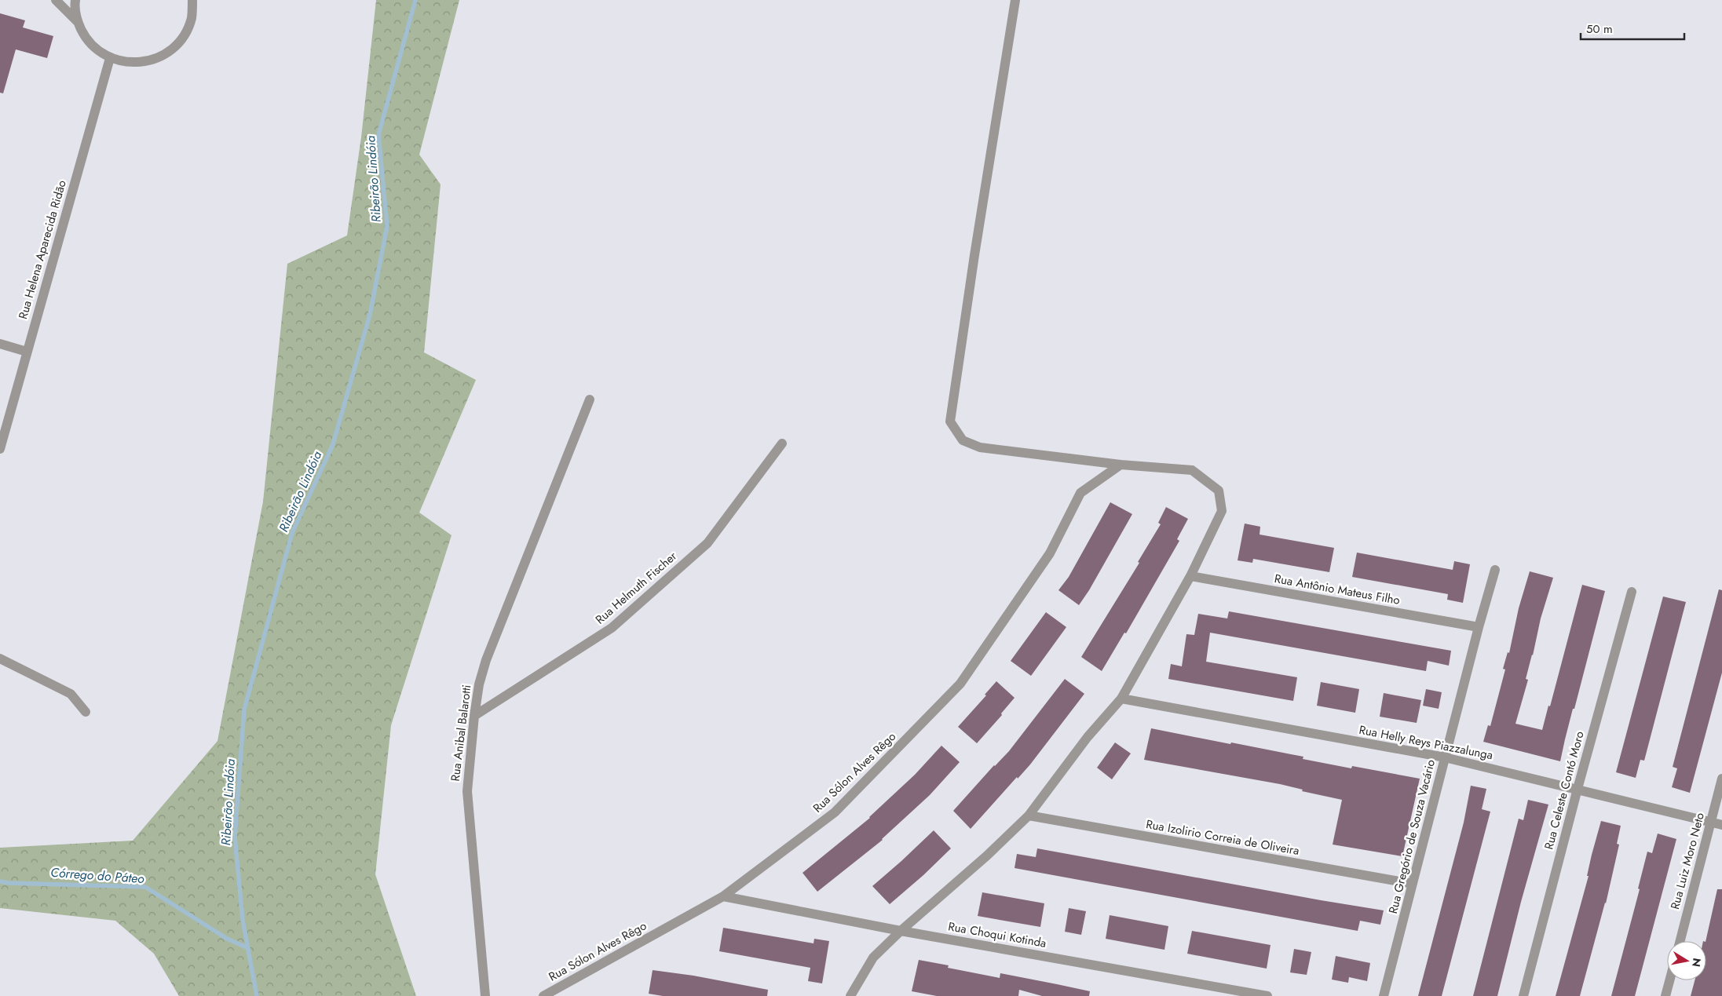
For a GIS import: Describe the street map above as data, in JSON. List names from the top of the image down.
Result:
{
  "streets": {
    "street": [
      "Rua Helena Aparecida Ridão",
      "Rua Helmuth Fischer",
      "Rua Antônio Mateus Filho",
      "Rua Anibal Balarotti",
      "Rua Helly Reys Piazzalunga",
      "Rua Sólon Alves Rêgo",
      "Rua Celeste Contó Moro",
      "Rua Gregório de Souza Vacário",
      "Rua Izolirio Correia de Oliveira",
      "Rua Luiz Moro Neto",
      "Rua Choqui Kotinda"
    ]
  },
  "crossings": [
    ["Rua Helmuth Fischer", "Rua Anibal Balarotti"],
    ["Rua Antônio Mateus Filho", "Rua Gregório de Souza Vacário"],
    ["Rua Helly Reys Piazzalunga", "Rua Celeste Contó Moro"],
    ["Rua Helly Reys Piazzalunga", "Rua Gregório de Souza Vacário"],
    ["Rua Helly Reys Piazzalunga", "Rua Luiz Moro Neto"],
    ["Rua Sólon Alves Rêgo", "Rua Choqui Kotinda"],
    ["Rua Gregório de Souza Vacário", "Rua Izolirio Correia de Oliveira"]
  ],
  "water": ["Ribeirão Lindóia", "Córrego do Páteo"],
  "scale_bar": "50 m",
  "north": "right"
}
